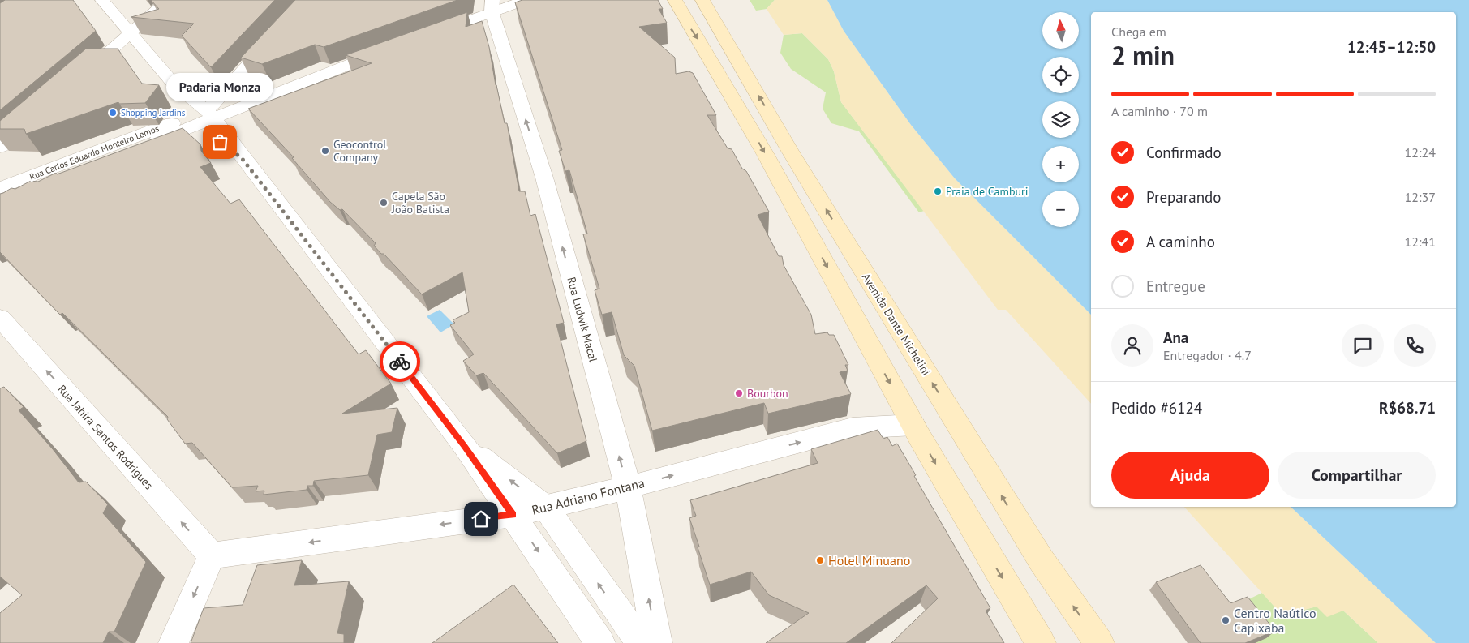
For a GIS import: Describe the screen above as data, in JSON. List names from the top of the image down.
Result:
{
  "streets": {
    "main road": ["Avenida Dante Michelini"],
    "street": [
      "Rua Carlos Eduardo Monteiro Lemos",
      "Rua Ludwik Macal",
      "Rua Jahira Santos Rodrigues",
      "Rua Adriano Fontana"
    ]
  },
  "crossings": [
    ["Rua Ludwik Macal", "Rua Adriano Fontana"],
    ["Rua Jahira Santos Rodrigues", "Rua Adriano Fontana"]
  ],
  "one_way": ["Rua Jahira Santos Rodrigues"],
  "places": [
    "Shopping Jardins",
    "Padaria Monza",
    "Geocontrol Company",
    "Praia de Camburi",
    "Capela São João Batista",
    "Bourbon",
    "Hotel Minuano",
    "Centro Naútico Capixaba"
  ],
  "north": "top",
  "page": {
    "map_buttons": ["+", "−"],
    "heading": ["2 min", "Chega em", "12:45–12:50"],
    "panel": [
      "Ana",
      "Entregador · 4.7",
      "Pedido #6124",
      "R$68.71"
    ],
    "bubble": "Padaria Monza",
    "bar": "A caminho · 70 m",
    "list": [
      ["Confirmado", "12:24"],
      ["Preparando", "12:37"],
      ["A caminho", "12:41"],
      "Entregue"
    ],
    "buttons": ["Ajuda", "Compartilhar"]
  }
}
